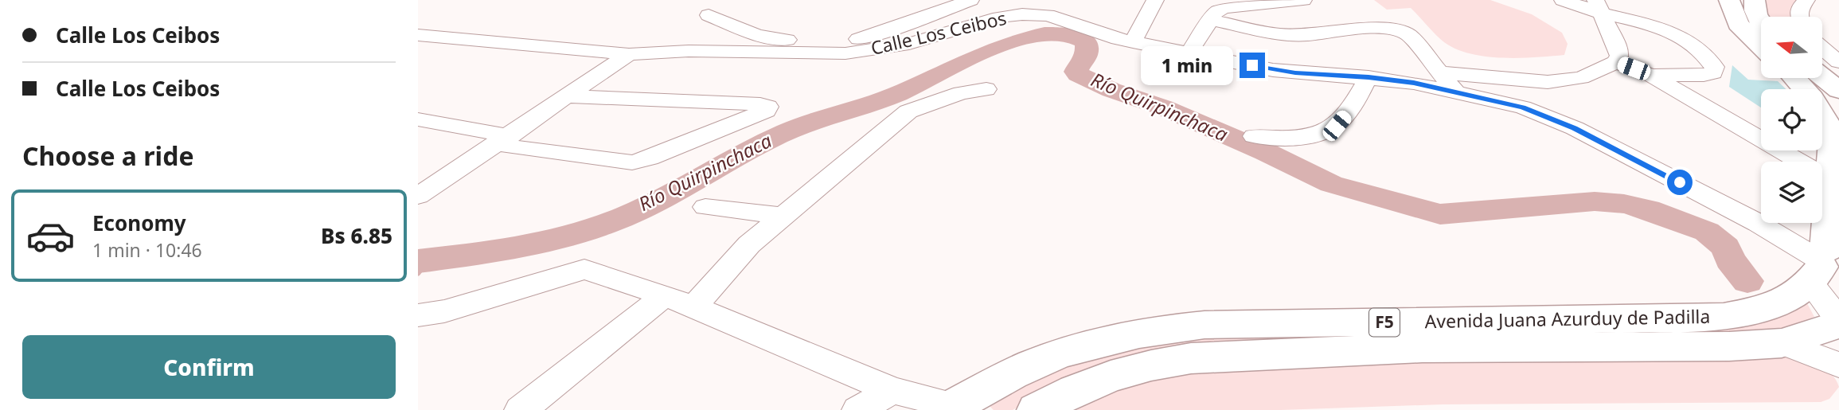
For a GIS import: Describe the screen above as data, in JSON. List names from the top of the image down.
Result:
{
  "streets": {
    "highway": ["Avenida Juana Azurduy de Padilla", "F5"],
    "street": ["Calle Los Ceibos"]
  },
  "crossings": [
    ["Calle Los Ceibos", "Avenida Juana Azurduy de Padilla"]
  ],
  "water": ["Río Quirpinchaca"],
  "north": "left",
  "page": {
    "banner": ["Calle Los Ceibos", "Calle Los Ceibos"],
    "bubble": "1 min",
    "heading": "Choose a ride",
    "list": [
      {
        "name": "Economy",
        "note": "1 min · 10:46",
        "value": "Bs 6.85"
      }
    ],
    "buttons": "Confirm"
  }
}
